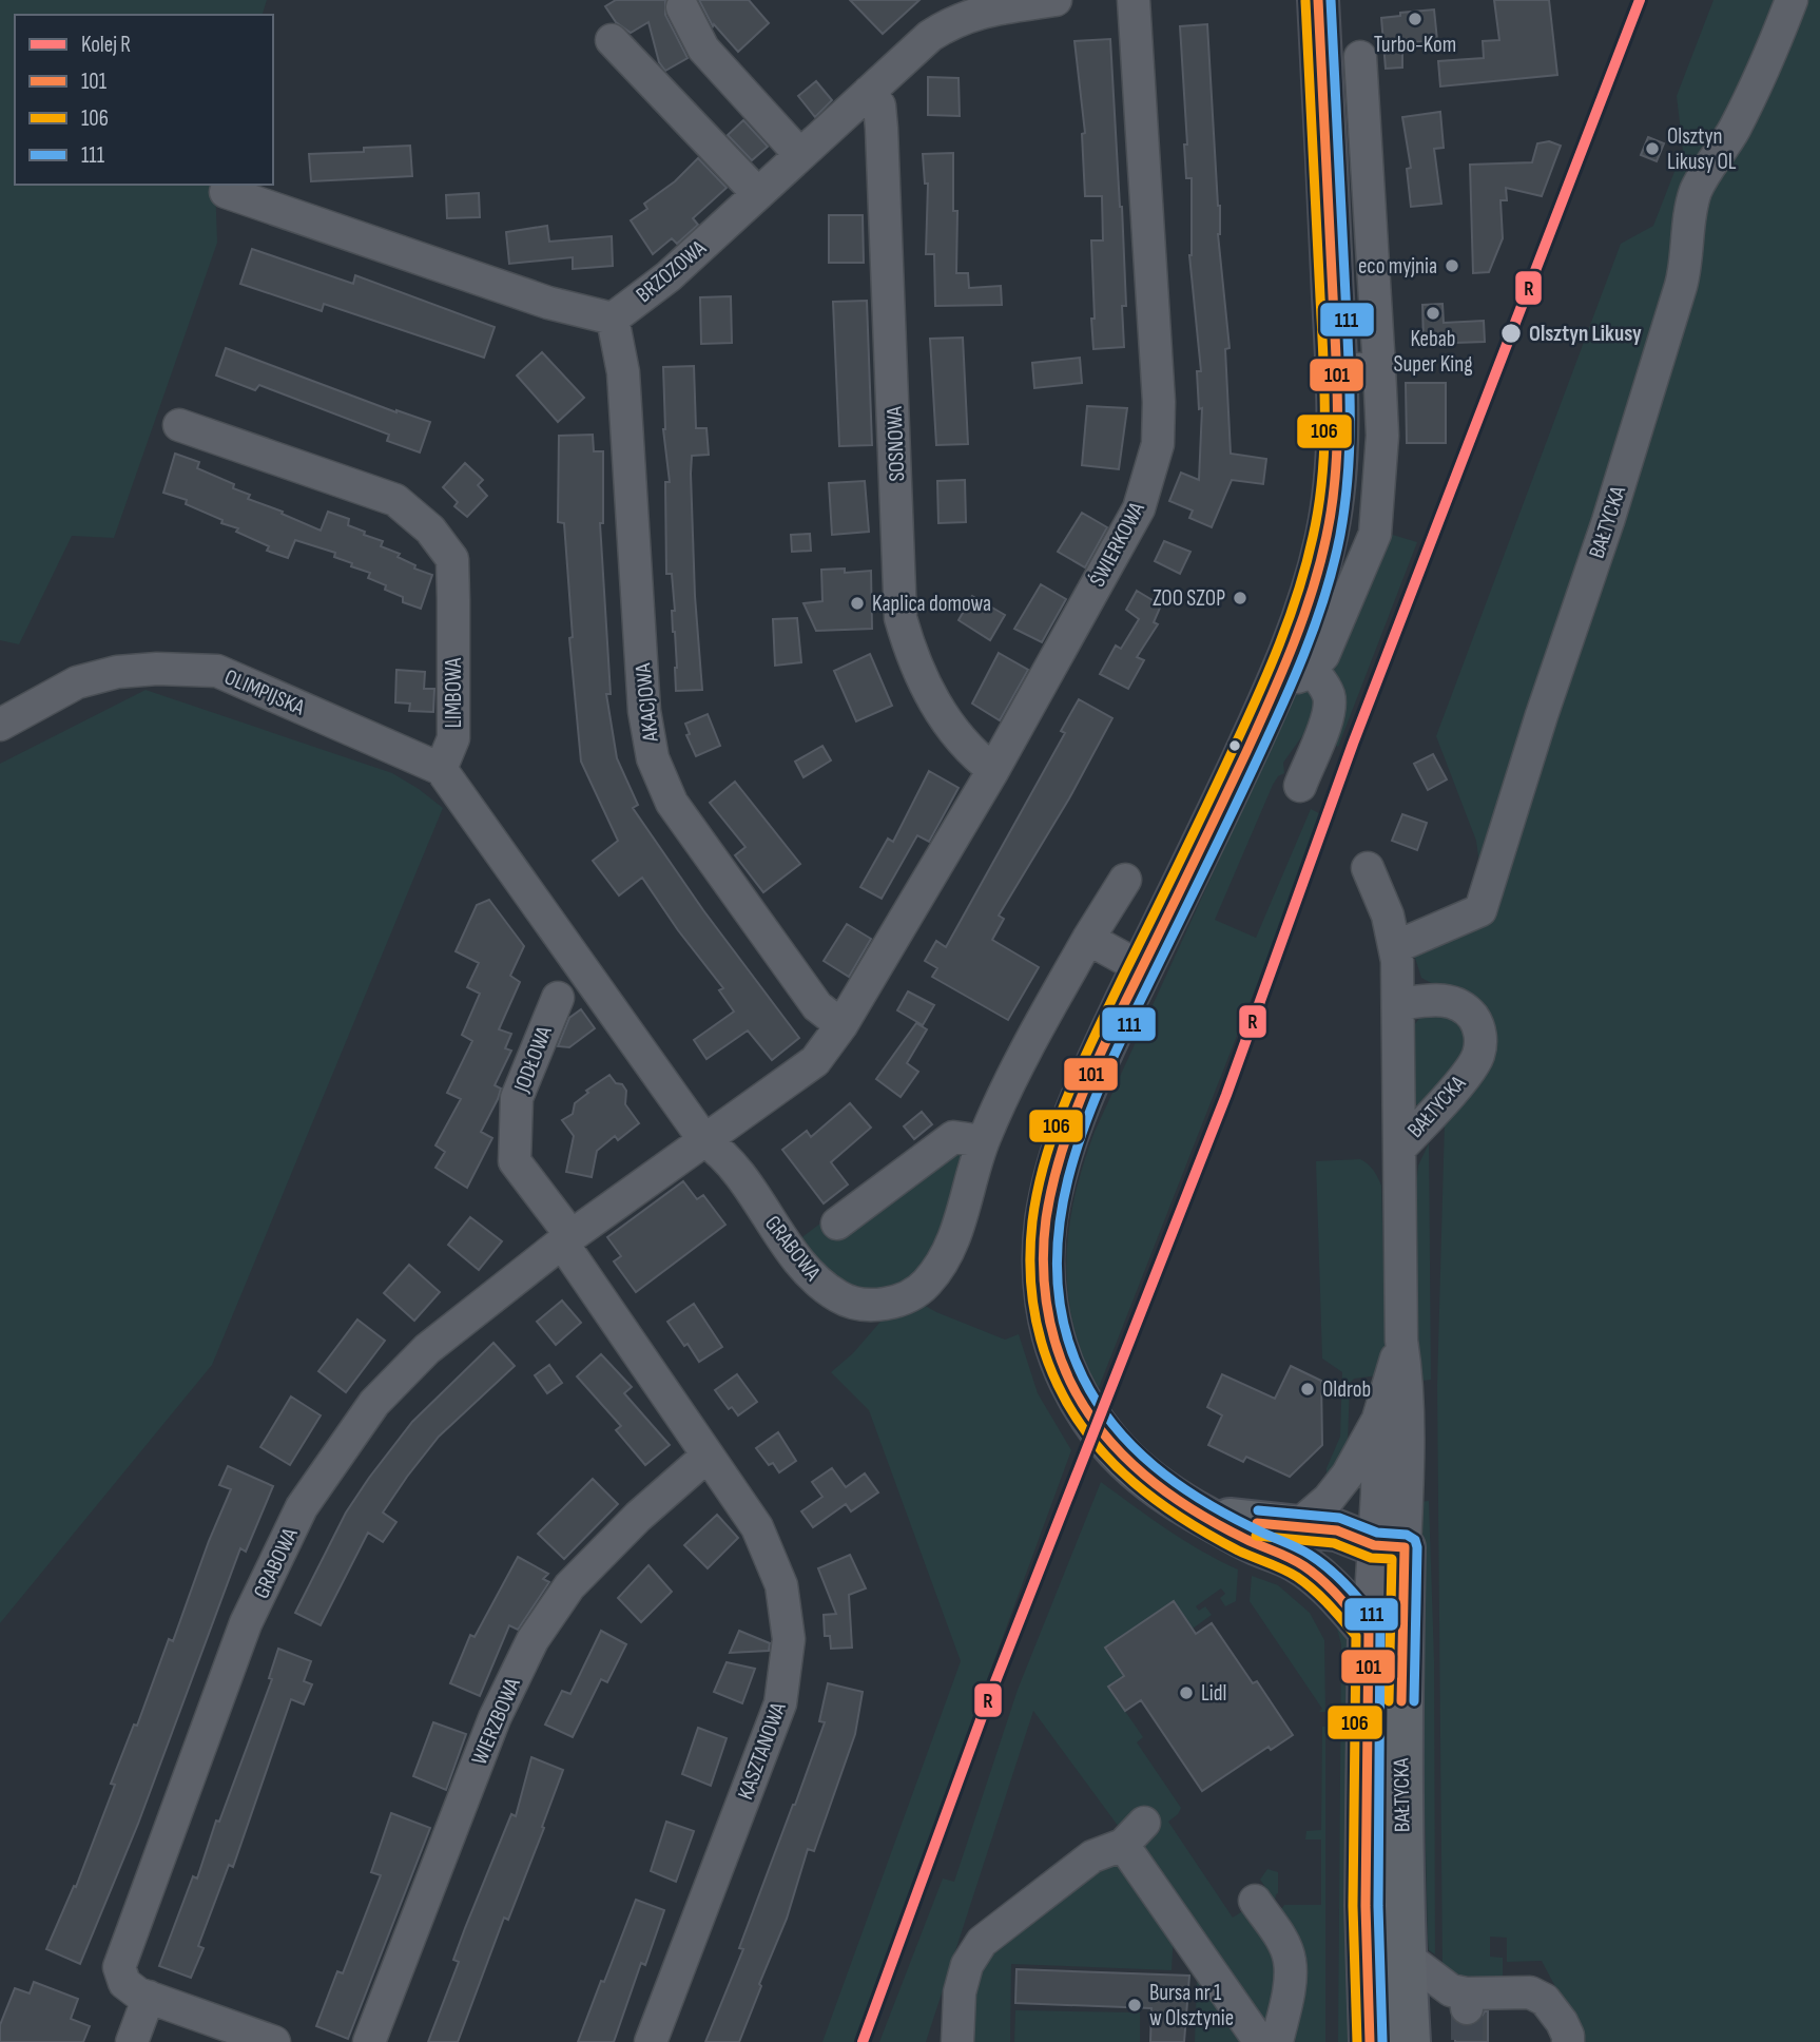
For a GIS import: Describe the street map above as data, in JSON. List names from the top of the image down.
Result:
{
  "streets": {
    "main road": ["BAŁTYCKA"],
    "street": [
      "BRZOZOWA",
      "SOSNOWA",
      "ŚWIERKOWA",
      "OLIMPIJSKA",
      "LIMBOWA",
      "AKACJOWA",
      "JODŁOWA",
      "GRABOWA",
      "WIERZBOWA",
      "KASZTANOWA"
    ]
  },
  "crossings": [
    ["BRZOZOWA", "SOSNOWA"],
    ["BRZOZOWA", "AKACJOWA"],
    ["SOSNOWA", "ŚWIERKOWA"],
    ["ŚWIERKOWA", "AKACJOWA"],
    ["ŚWIERKOWA", "GRABOWA"],
    ["OLIMPIJSKA", "LIMBOWA"],
    ["AKACJOWA", "GRABOWA"],
    ["JODŁOWA", "GRABOWA"],
    ["JODŁOWA", "KASZTANOWA"],
    ["GRABOWA", "KASZTANOWA"],
    ["WIERZBOWA", "KASZTANOWA"]
  ],
  "places": [
    "Turbo-Kom",
    "Olsztyn Likusy OL",
    "eco myjnia",
    "Kebab Super King",
    "Olsztyn Likusy",
    "ZOO SZOP",
    "Kaplica domowa",
    "Oldrob",
    "Lidl",
    "Bursa nr 1 w Olsztynie"
  ],
  "lines": [
    "rail line R",
    "transit line 101",
    "transit line 111",
    "transit line 106"
  ],
  "legend": [
    "Kolej R",
    "101",
    "106",
    "111"
  ]
}
